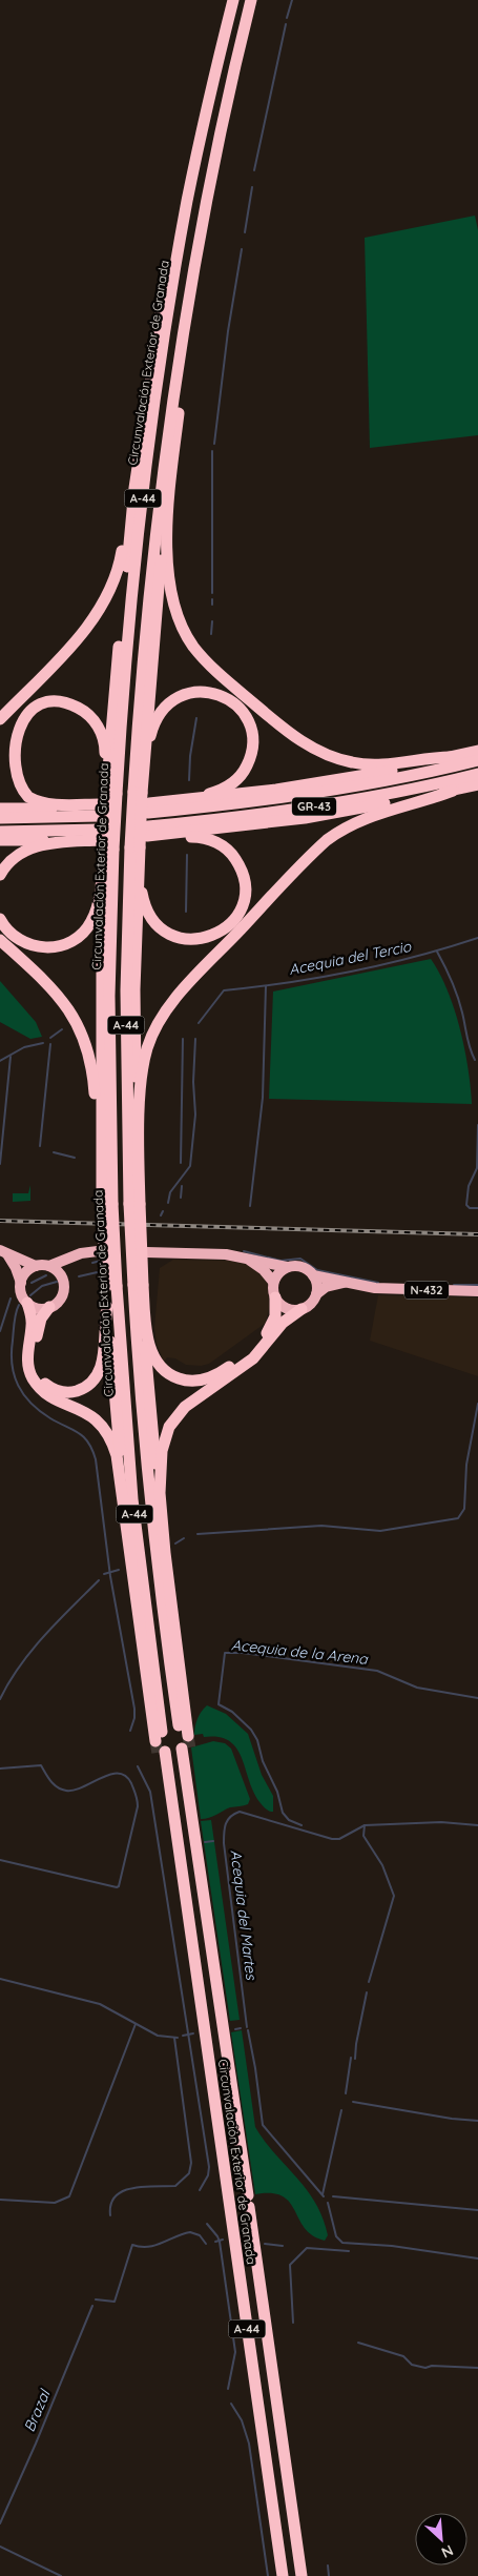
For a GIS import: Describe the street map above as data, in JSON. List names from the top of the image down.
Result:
{
  "streets": {
    "highway": [
      "Circunvalación Exterior de Granada",
      "A-44",
      "GR-43",
      "N-432"
    ]
  },
  "water": [
    "Acequia del Tercio",
    "Acequia de la Arena",
    "Acequia del Martes",
    "Brazal"
  ],
  "north": "bottom right"
}
